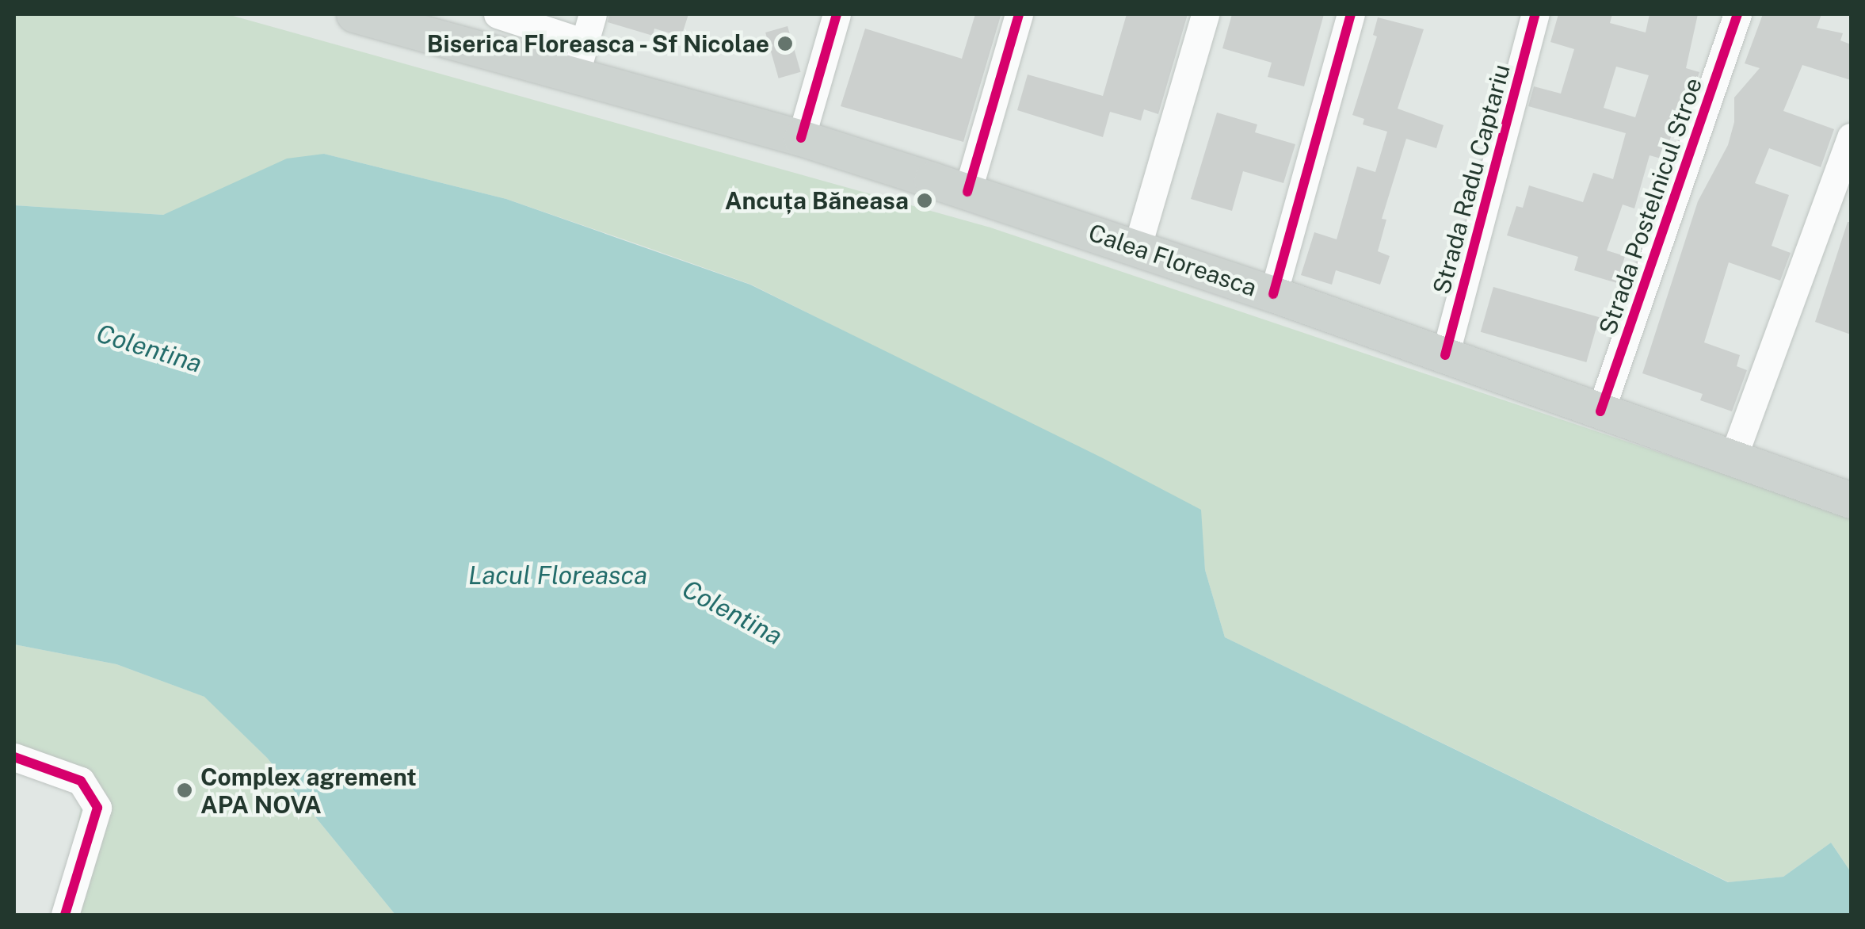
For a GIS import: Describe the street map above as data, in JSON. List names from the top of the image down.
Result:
{
  "streets": {
    "main road": ["Calea Floreasca"],
    "street": ["Strada Radu Captariu", "Strada Postelnicul Stroe"]
  },
  "crossings": [
    ["Strada Radu Captariu", "Calea Floreasca"],
    ["Strada Postelnicul Stroe", "Calea Floreasca"]
  ],
  "water": ["Colentina", "Lacul Floreasca"],
  "places": ["Biserica Floreasca - Sf Nicolae", "Ancuța Băneasa", "Complex agrement APA NOVA"]
}
